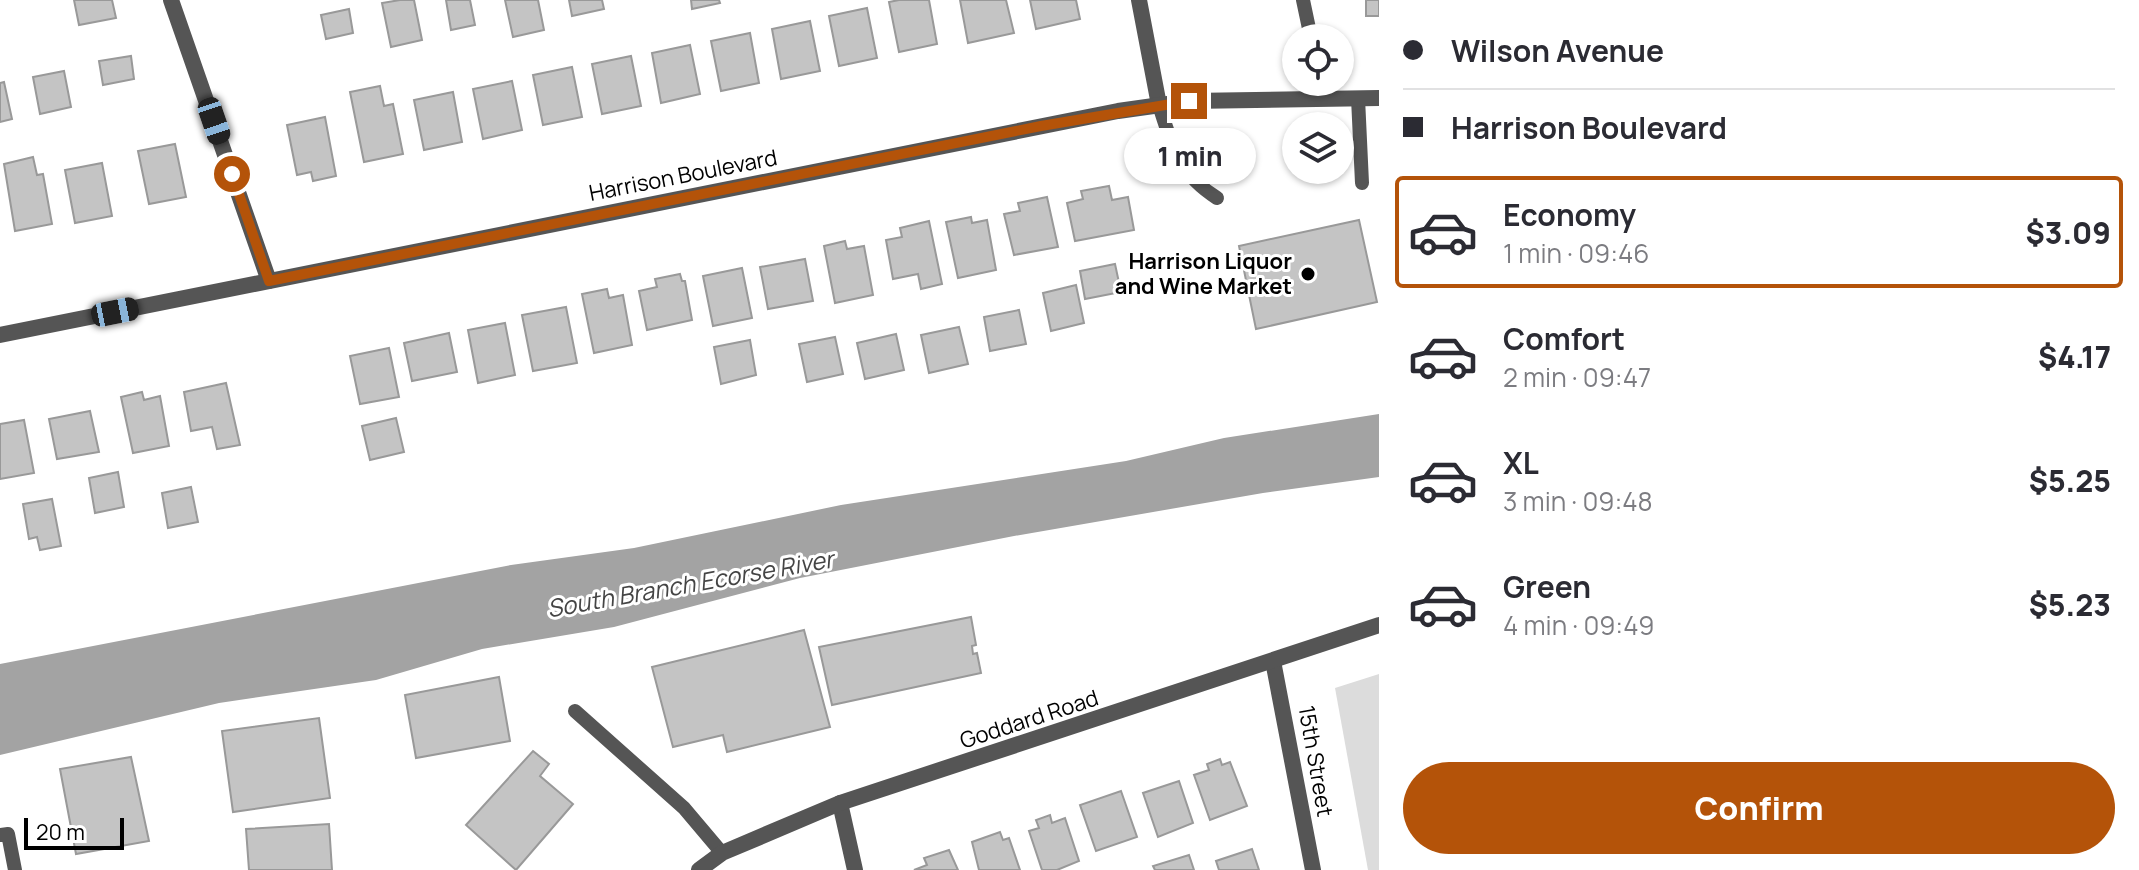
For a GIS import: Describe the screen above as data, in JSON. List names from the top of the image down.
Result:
{
  "streets": {
    "street": ["Harrison Boulevard", "Goddard Road", "15th Street"]
  },
  "crossings": [
    ["Goddard Road", "15th Street"]
  ],
  "water": ["South Branch Ecorse River"],
  "places": ["Harrison Liquor and Wine Market"],
  "scale_bar": "20 m",
  "page": {
    "banner": ["Wilson Avenue", "Harrison Boulevard"],
    "bubble": "1 min",
    "list": [
      {
        "name": "Economy",
        "note": "1 min · 09:46",
        "value": "$3.09"
      },
      {
        "name": "Comfort",
        "note": "2 min · 09:47",
        "value": "$4.17"
      },
      {
        "name": "XL",
        "note": "3 min · 09:48",
        "value": "$5.25"
      },
      {
        "name": "Green",
        "note": "4 min · 09:49",
        "value": "$5.23"
      }
    ],
    "buttons": "Confirm",
    "scale": "20 m"
  }
}
